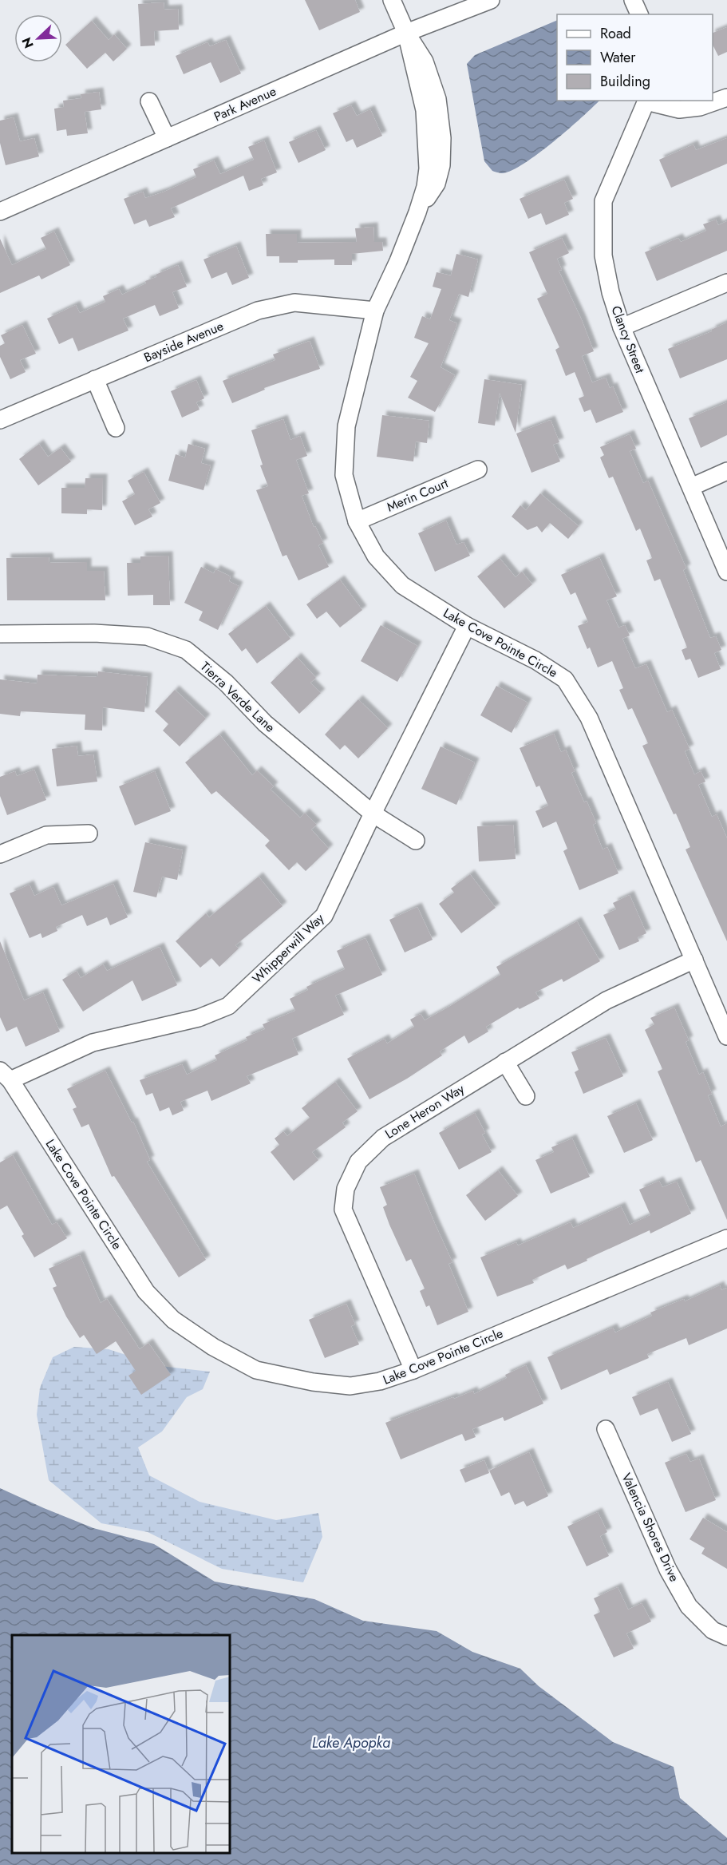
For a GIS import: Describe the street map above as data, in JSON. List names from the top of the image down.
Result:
{
  "streets": {
    "street": [
      "Park Avenue",
      "Clancy Street",
      "Bayside Avenue",
      "Merin Court",
      "Lake Cove Pointe Circle",
      "Tierra Verde Lane",
      "Whipperwill Way",
      "Lone Heron Way",
      "Valencia Shores Drive"
    ]
  },
  "crossings": [
    ["Park Avenue", "Lake Cove Pointe Circle"],
    ["Bayside Avenue", "Lake Cove Pointe Circle"],
    ["Merin Court", "Lake Cove Pointe Circle"],
    ["Lake Cove Pointe Circle", "Whipperwill Way"],
    ["Lake Cove Pointe Circle", "Lone Heron Way"],
    ["Tierra Verde Lane", "Whipperwill Way"]
  ],
  "water": ["Lake Apopka"],
  "legend": ["Road", "Water", "Building"],
  "north": "bottom left"
}
